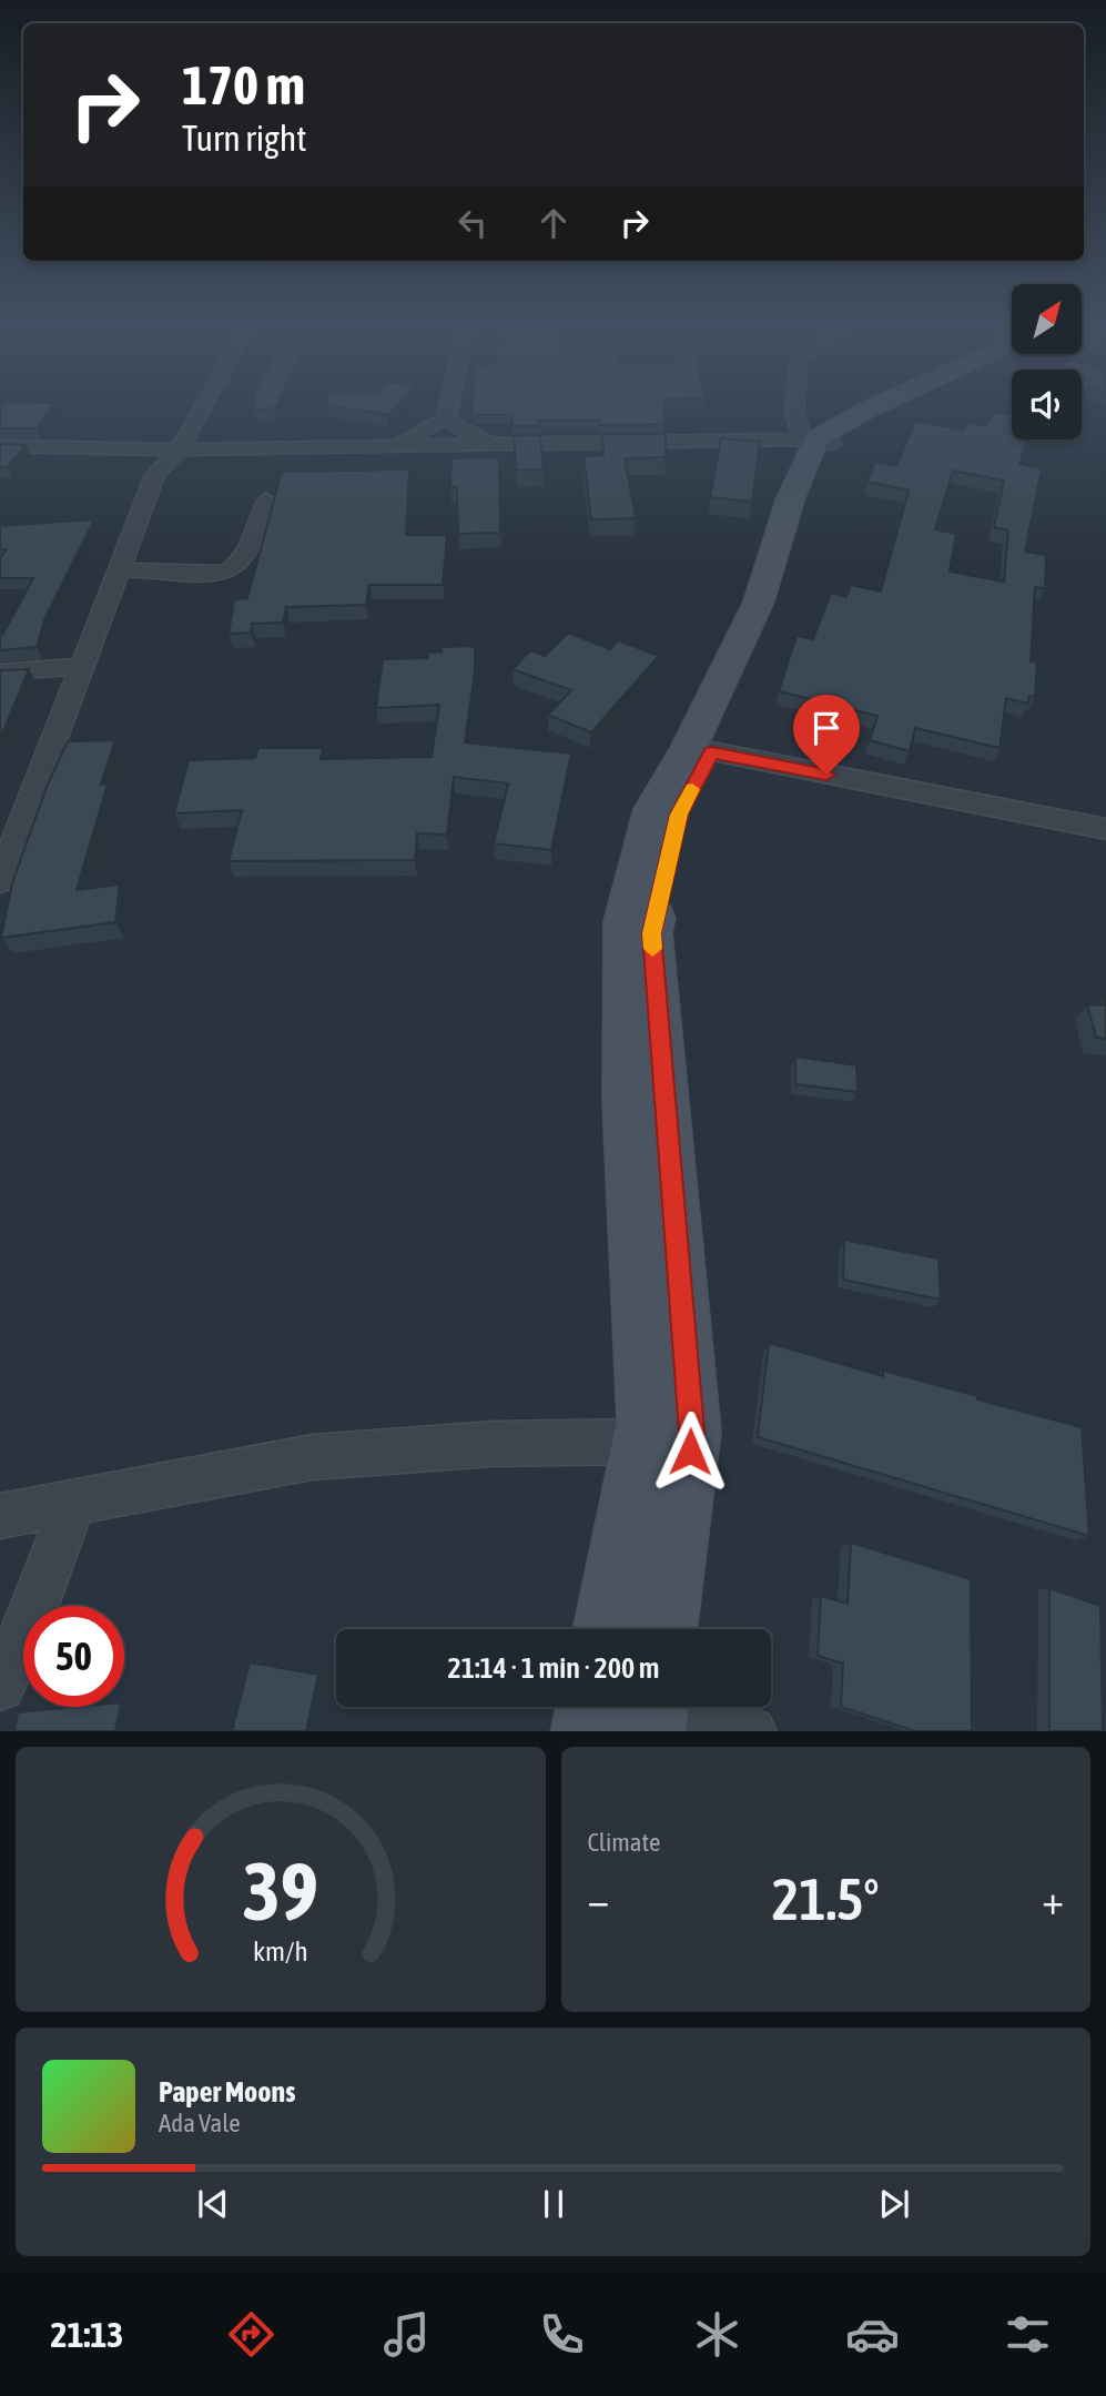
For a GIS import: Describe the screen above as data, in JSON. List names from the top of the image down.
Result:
{
  "north": "top right",
  "page": {
    "turn": ["170 m", "Turn right"],
    "limit": "50",
    "trip": "21:14 · 1 min · 200 m",
    "tile": "Climate",
    "heat": ["−", "21.5°", "+"],
    "song": ["Paper Moons", "Ada Vale"],
    "tabs": "21:13",
    "gauge": ["39", "km/h"]
  }
}
